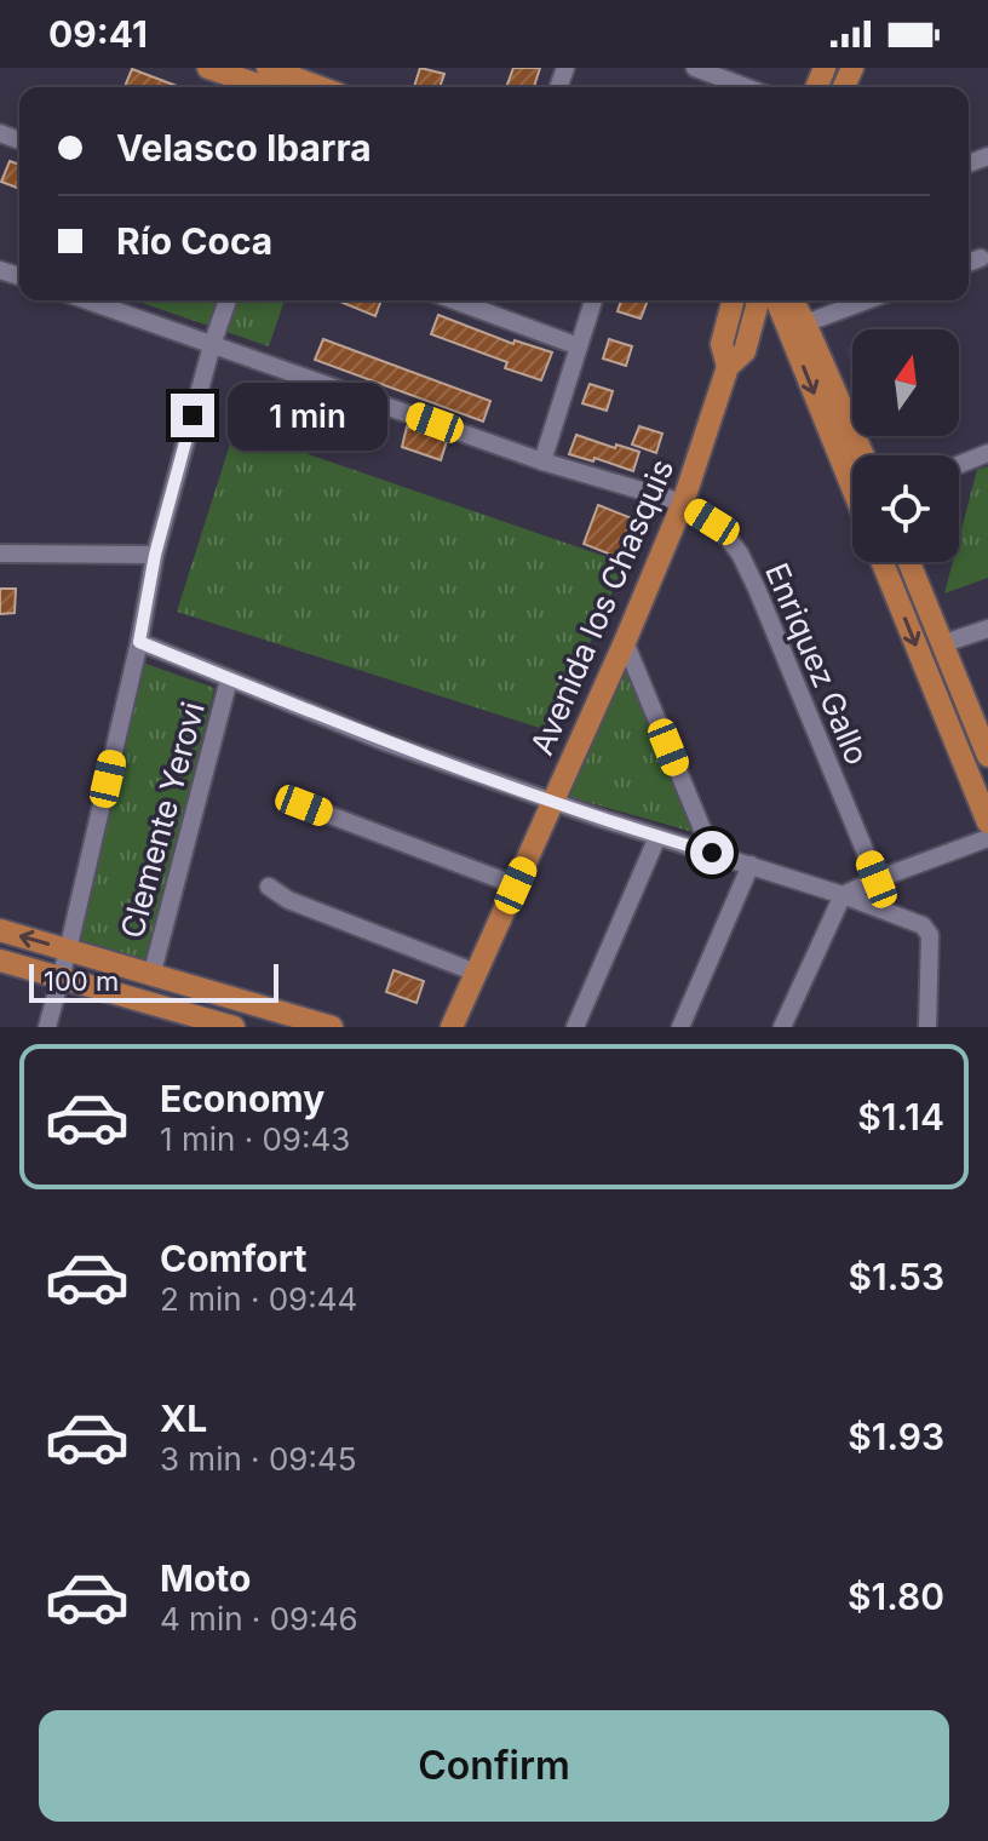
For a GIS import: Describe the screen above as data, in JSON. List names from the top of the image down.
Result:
{
  "streets": {
    "main road": ["Avenida los Chasquis"],
    "street": ["Enriquez Gallo", "Clemente Yerovi"]
  },
  "crossings": [
    ["Avenida los Chasquis", "Enriquez Gallo"]
  ],
  "scale_bar": "100 m",
  "north": "top",
  "page": {
    "status": "09:41",
    "banner": ["Velasco Ibarra", "Río Coca"],
    "bubble": "1 min",
    "scale": "100 m",
    "list": [
      {
        "name": "Economy",
        "note": "1 min · 09:43",
        "value": "$1.14"
      },
      {
        "name": "Comfort",
        "note": "2 min · 09:44",
        "value": "$1.53"
      },
      {
        "name": "XL",
        "note": "3 min · 09:45",
        "value": "$1.93"
      },
      {
        "name": "Moto",
        "note": "4 min · 09:46",
        "value": "$1.80"
      }
    ],
    "buttons": "Confirm"
  }
}
